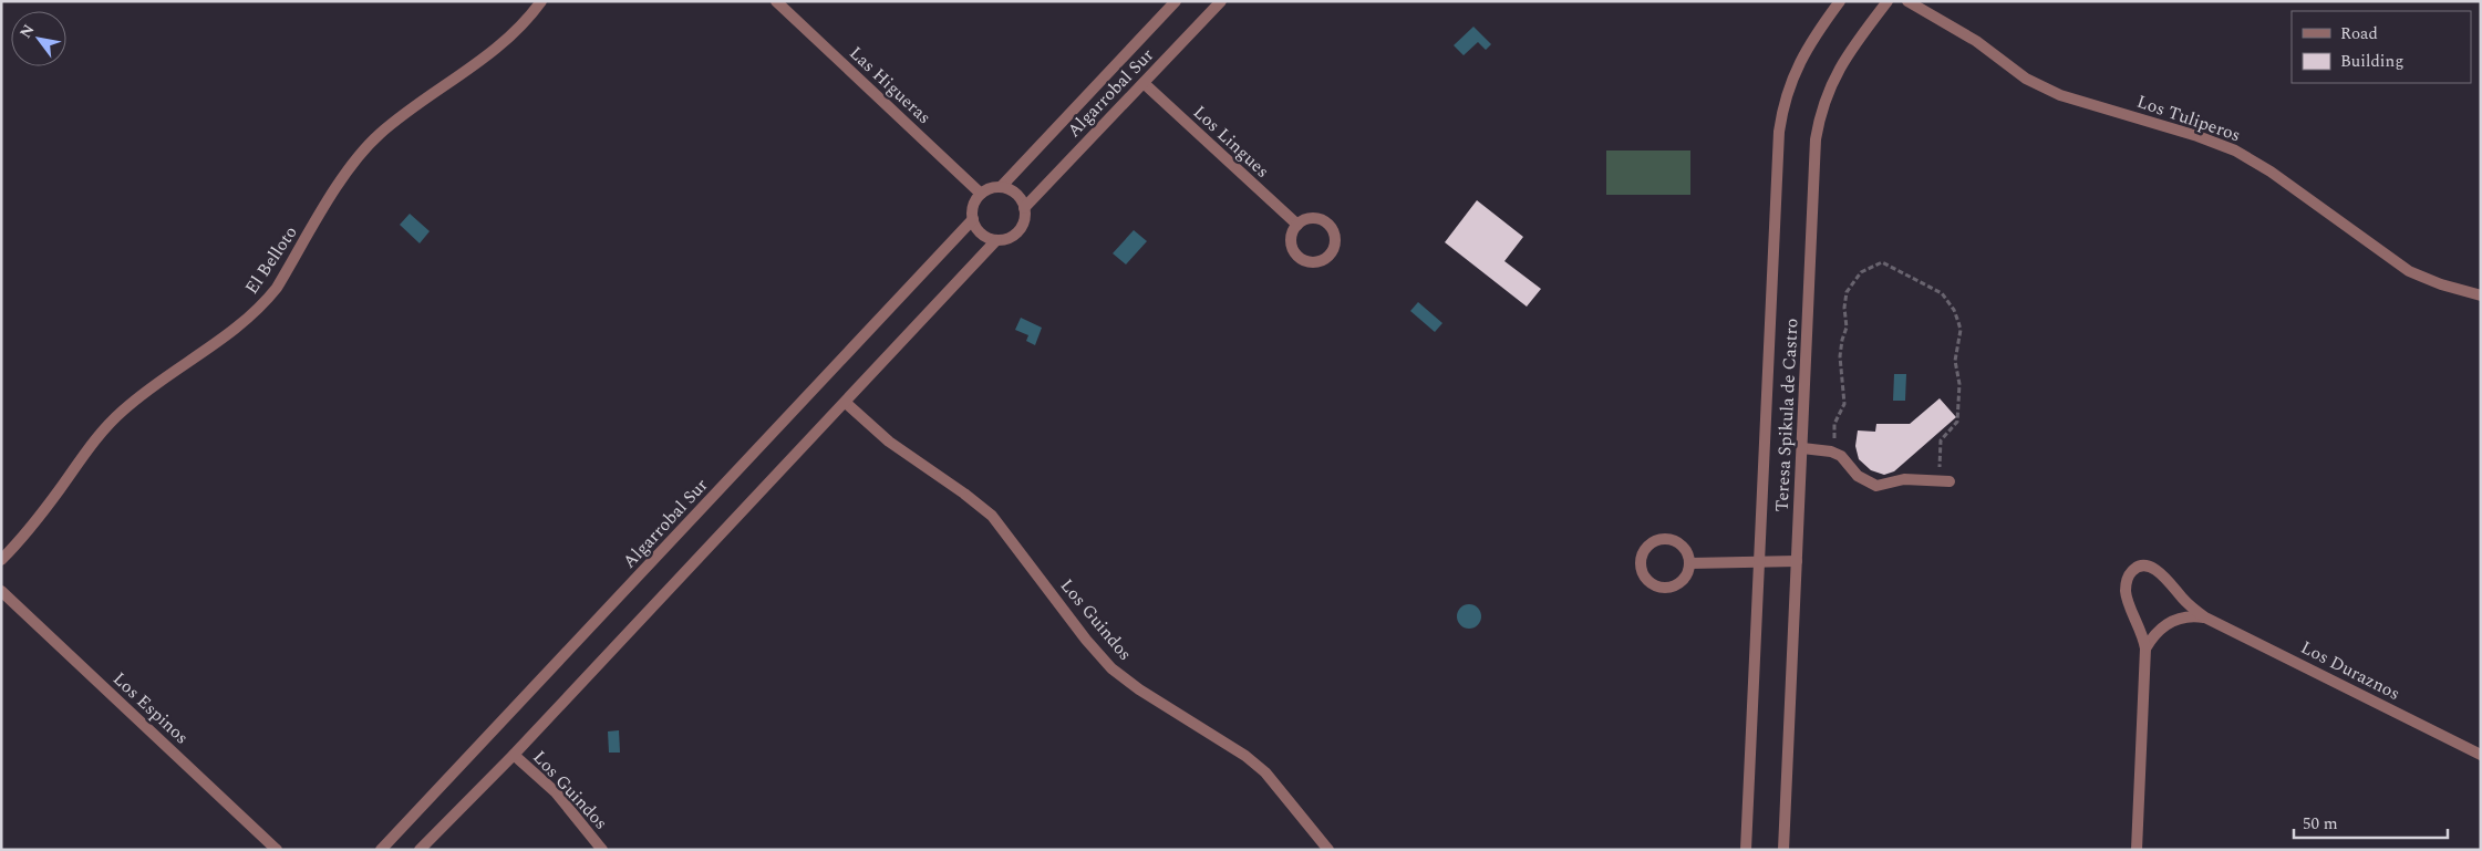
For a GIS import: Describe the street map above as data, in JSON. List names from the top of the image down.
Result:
{
  "streets": {
    "street": [
      "Las Higueras",
      "Algarrobal Sur",
      "Los Tuliperos",
      "Los Lingues",
      "El Belloto",
      "Teresa Spikula de Castro",
      "Los Guindos",
      "Los Duraznos",
      "Los Espinos"
    ]
  },
  "crossings": [
    ["Las Higueras", "Algarrobal Sur"],
    ["Algarrobal Sur", "Los Lingues"]
  ],
  "legend": ["Road", "Building"],
  "scale_bar": "50 m",
  "north": "top left"
}
